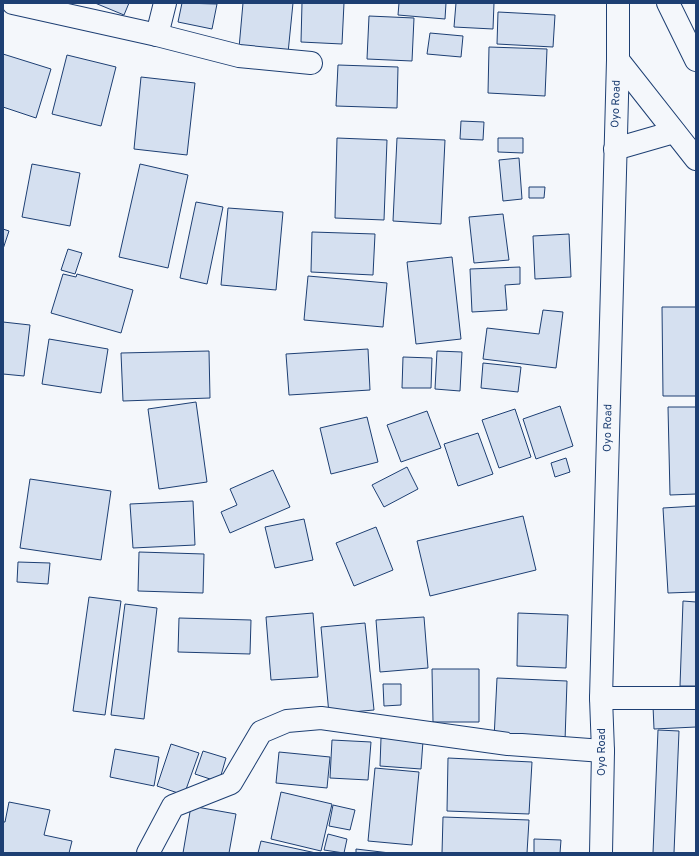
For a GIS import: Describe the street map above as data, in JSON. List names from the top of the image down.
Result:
{
  "streets": {
    "main road": ["Oyo Road"]
  }
}
